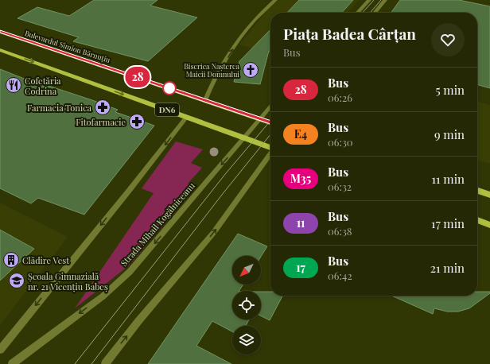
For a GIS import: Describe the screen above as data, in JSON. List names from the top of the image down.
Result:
{
  "streets": {
    "main road": ["Bulevardul Simion Bărnuțiu", "DN6"],
    "street": ["Strada Mihail Kogălniceanu"]
  },
  "crossings": [
    ["Bulevardul Simion Bărnuțiu", "Strada Mihail Kogălniceanu"],
    ["DN6", "Strada Mihail Kogălniceanu"]
  ],
  "places": {
    "church": ["Biserica Nașterea Maicii Domnului"],
    "restaurant": ["Cofetăria Codrina"],
    "pharmacy": ["Farmacia Tonica", "Fitofarmacie"],
    "building": ["Clădire Vest"],
    "school or university": ["Școala Gimnazială nr. 21 Vicențiu Babeș"]
  },
  "lines": ["bus line 28"],
  "north": "bottom left",
  "page": {
    "on_map": "28",
    "heading": ["Piața Badea Cârțan", "Bus"],
    "list": [
      {
        "mark": "28",
        "name": "Bus",
        "note": "06:26",
        "value": "5 min"
      },
      {
        "mark": "E4",
        "name": "Bus",
        "note": "06:30",
        "value": "9 min"
      },
      {
        "mark": "M35",
        "name": "Bus",
        "note": "06:32",
        "value": "11 min"
      },
      {
        "mark": "11",
        "name": "Bus",
        "note": "06:38",
        "value": "17 min"
      },
      {
        "mark": "17",
        "name": "Bus",
        "note": "06:42",
        "value": "21 min"
      }
    ]
  }
}
